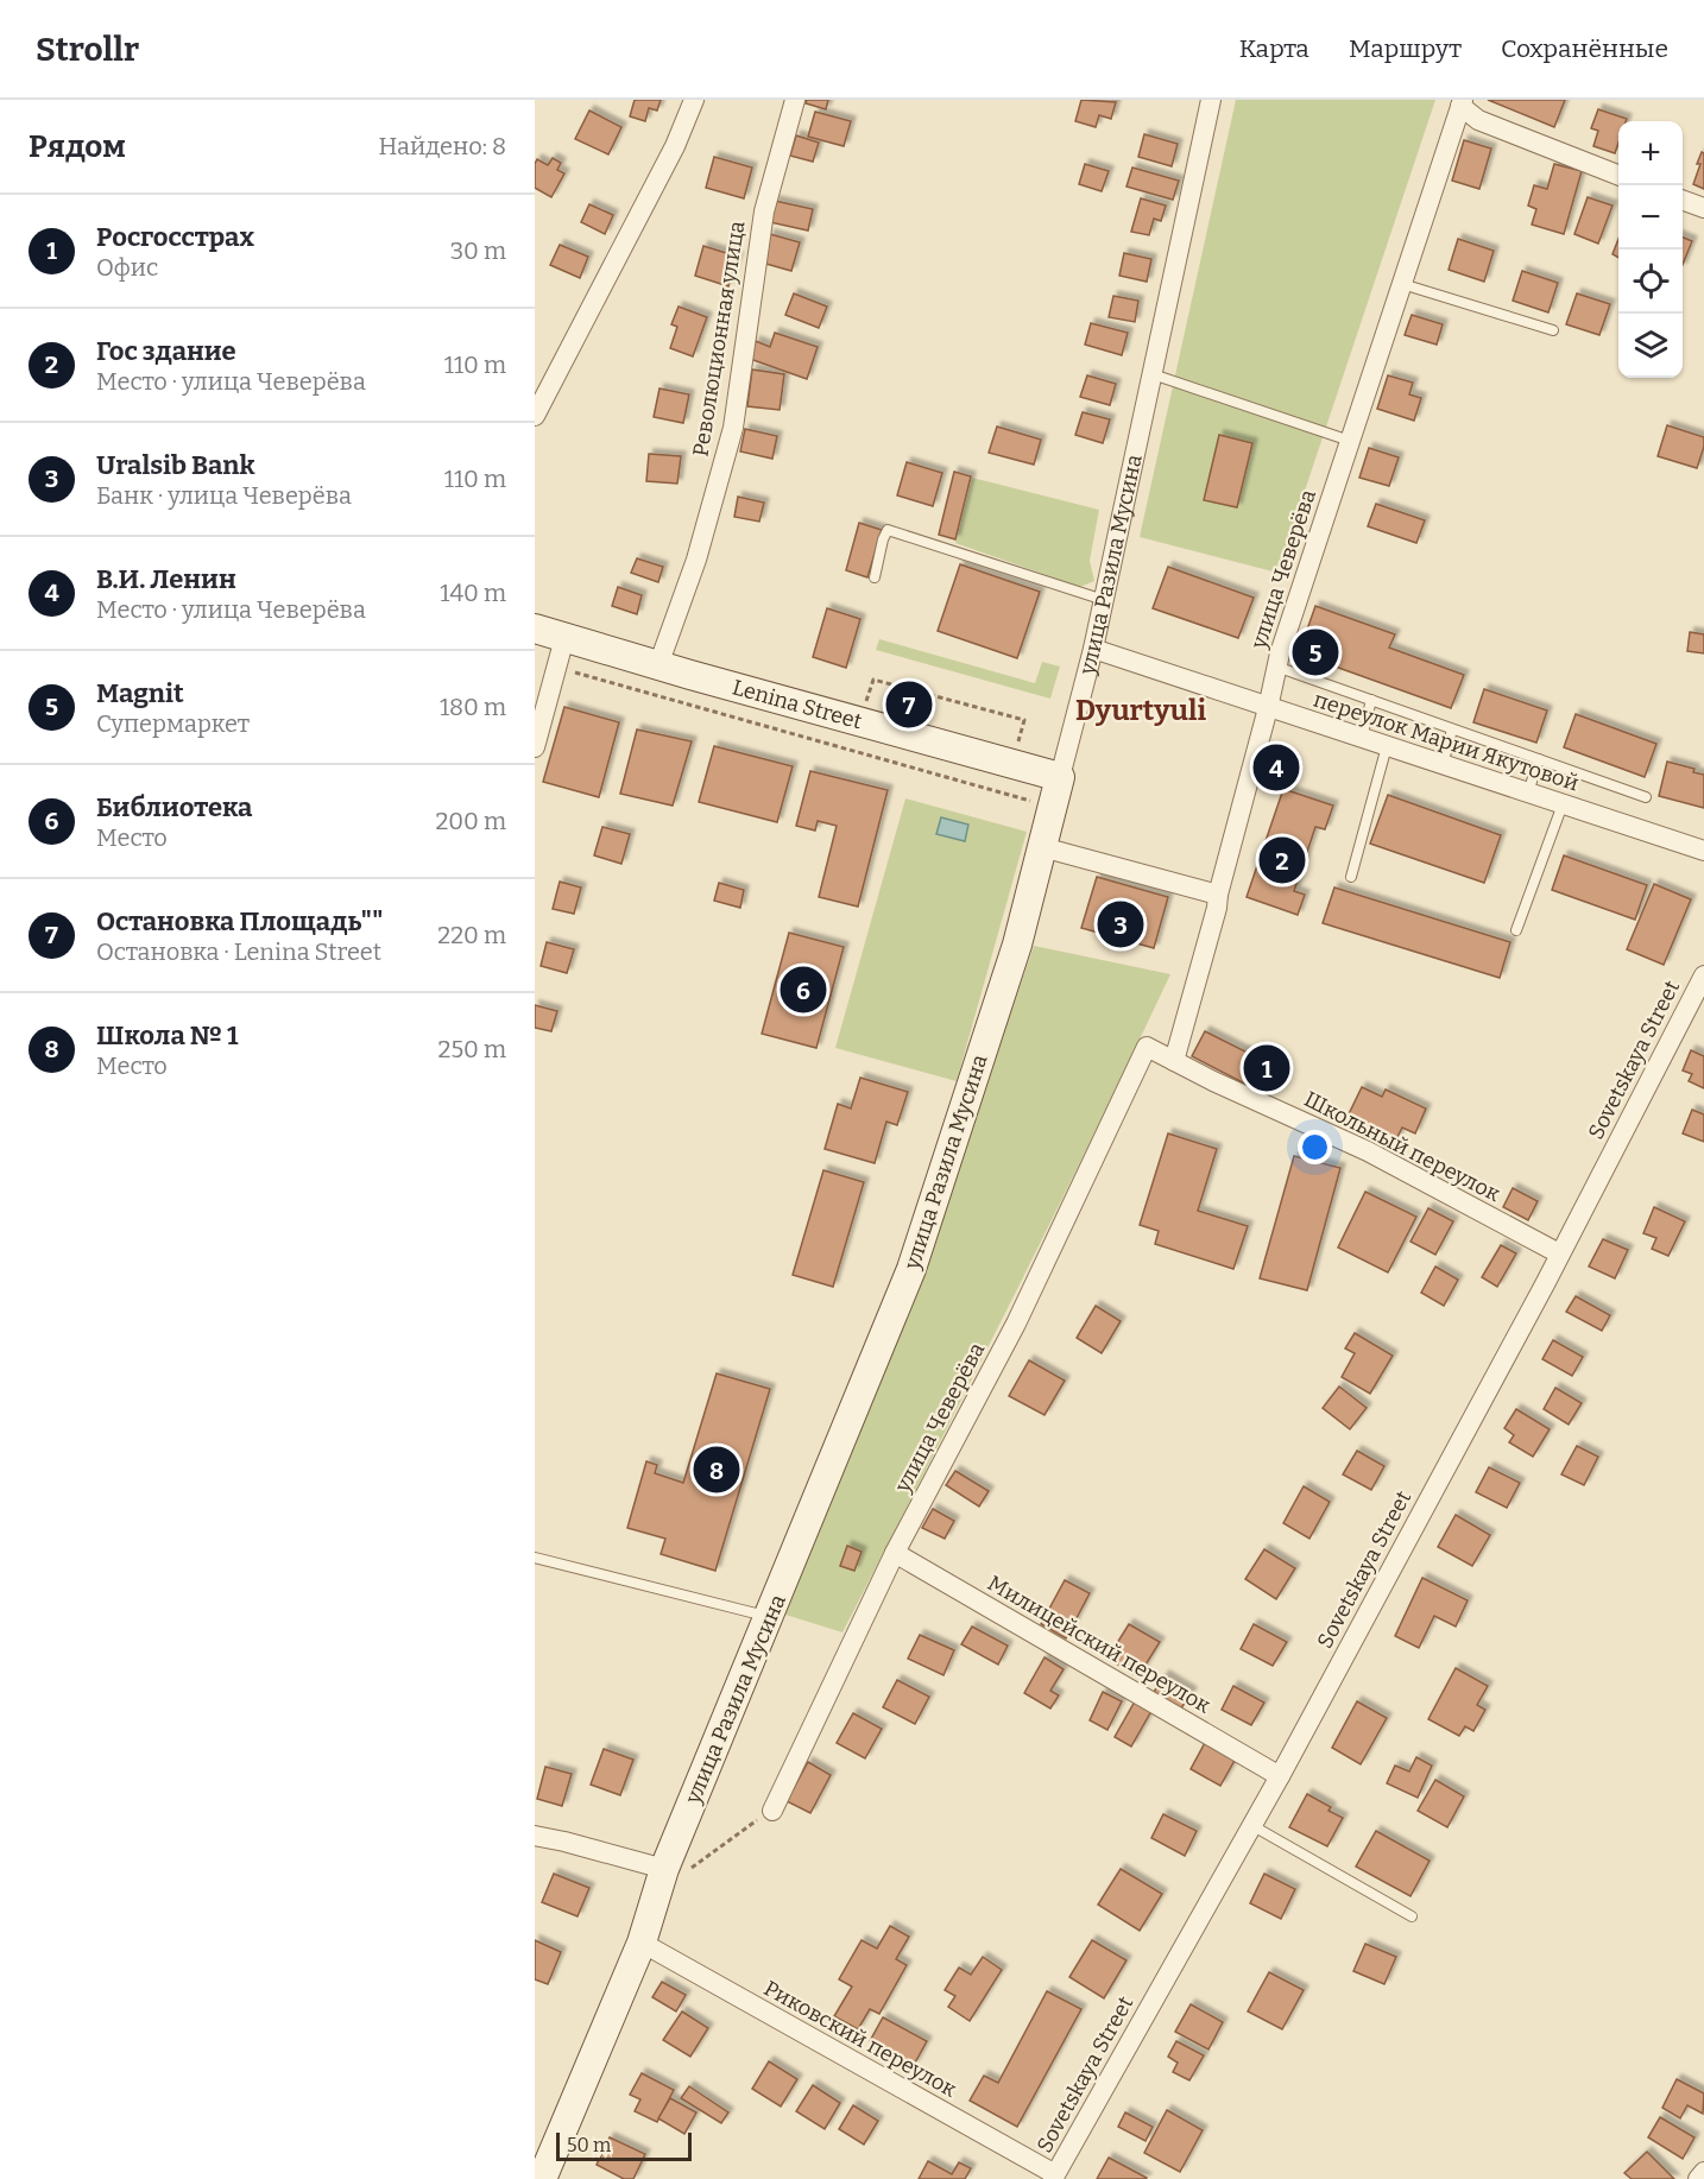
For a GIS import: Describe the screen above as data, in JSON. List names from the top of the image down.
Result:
{
  "streets": {
    "main road": ["улица Разила Мусина", "Lenina Street"],
    "street": [
      "Революционная улица",
      "улица Чеверёва",
      "переулок Марии Якутовой",
      "Sovetskaya Street",
      "Школьный переулок",
      "Милицейский переулок",
      "Риковский переулок"
    ]
  },
  "crossings": [
    ["Революционная улица", "Lenina Street"],
    ["улица Разила Мусина", "Lenina Street"],
    ["улица Разила Мусина", "переулок Марии Якутовой"],
    ["улица Разила Мусина", "Риковский переулок"],
    ["улица Чеверёва", "переулок Марии Якутовой"],
    ["улица Чеверёва", "Школьный переулок"],
    ["улица Чеверёва", "Милицейский переулок"],
    ["Sovetskaya Street", "Школьный переулок"],
    ["Sovetskaya Street", "Милицейский переулок"],
    ["Sovetskaya Street", "Риковский переулок"]
  ],
  "districts": ["Dyurtyuli"],
  "scale_bar": "50 m",
  "page": {
    "header": "Strollr",
    "nav": ["Карта", "Маршрут", "Сохранённые"],
    "heading": ["Рядом", "Найдено: 8"],
    "map_buttons": ["+", "−"],
    "list": [
      {
        "mark": "1",
        "name": "Росгосстрах",
        "note": "Офис",
        "value": "30 m"
      },
      {
        "mark": "2",
        "name": "Гос здание",
        "note": "Место · улица Чеверёва",
        "value": "110 m"
      },
      {
        "mark": "3",
        "name": "Uralsib Bank",
        "note": "Банк · улица Чеверёва",
        "value": "110 m"
      },
      {
        "mark": "4",
        "name": "В.И. Ленин",
        "note": "Место · улица Чеверёва",
        "value": "140 m"
      },
      {
        "mark": "5",
        "name": "Magnit",
        "note": "Супермаркет",
        "value": "180 m"
      },
      {
        "mark": "6",
        "name": "Библиотека",
        "note": "Место",
        "value": "200 m"
      },
      {
        "mark": "7",
        "name": "Остановка Площадь\"\"",
        "note": "Остановка · Lenina Street",
        "value": "220 m"
      },
      {
        "mark": "8",
        "name": "Школа № 1",
        "note": "Место",
        "value": "250 m"
      }
    ],
    "pins": [
      "5",
      "7",
      "4",
      "2",
      "3",
      "6",
      "1",
      "8"
    ],
    "scale": "50 m"
  }
}
